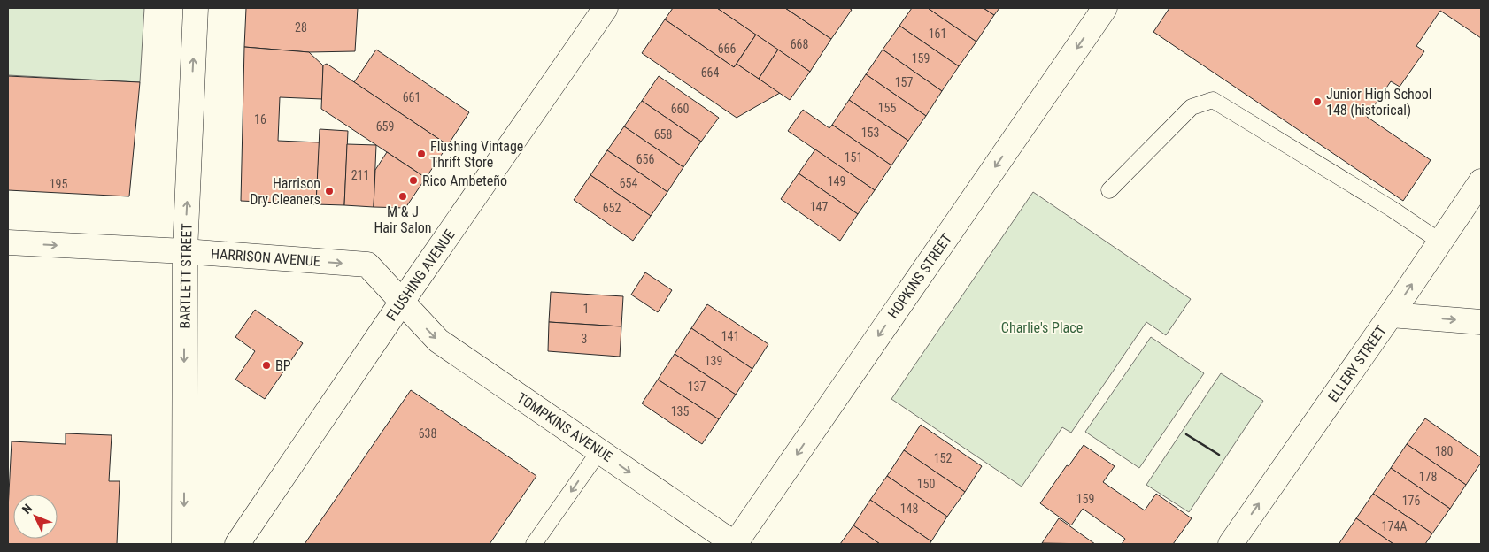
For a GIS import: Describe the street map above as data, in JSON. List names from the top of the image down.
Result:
{
  "streets": {
    "street": [
      "HARRISON AVENUE",
      "FLUSHING AVENUE",
      "BARTLETT STREET",
      "HOPKINS STREET",
      "ELLERY STREET",
      "TOMPKINS AVENUE"
    ]
  },
  "crossings": [
    ["HARRISON AVENUE", "FLUSHING AVENUE"],
    ["HARRISON AVENUE", "BARTLETT STREET"],
    ["HARRISON AVENUE", "TOMPKINS AVENUE"],
    ["FLUSHING AVENUE", "TOMPKINS AVENUE"],
    ["HOPKINS STREET", "TOMPKINS AVENUE"]
  ],
  "one_way": [
    "HARRISON AVENUE",
    "HOPKINS STREET",
    "ELLERY STREET",
    "TOMPKINS AVENUE"
  ],
  "parks": ["Charlie's Place"],
  "places": [
    "Junior High School 148 (historical)",
    "Flushing Vintage Thrift Store",
    "Rico Ambeteño",
    "Harrison Dry Cleaners",
    "M & J Hair Salon",
    "BP"
  ],
  "house_numbers": [
    "28",
    "161",
    "668",
    "666",
    "159",
    "664",
    "157",
    "661",
    "155",
    "660",
    "16",
    "659",
    "153",
    "658",
    "151",
    "656",
    "211",
    "149",
    "654",
    "195",
    "147",
    "652",
    "1",
    "141",
    "3",
    "139",
    "137",
    "135",
    "638",
    "180",
    "152",
    "178",
    "150",
    "159",
    "176",
    "148",
    "174A"
  ],
  "north": "top left"
}
